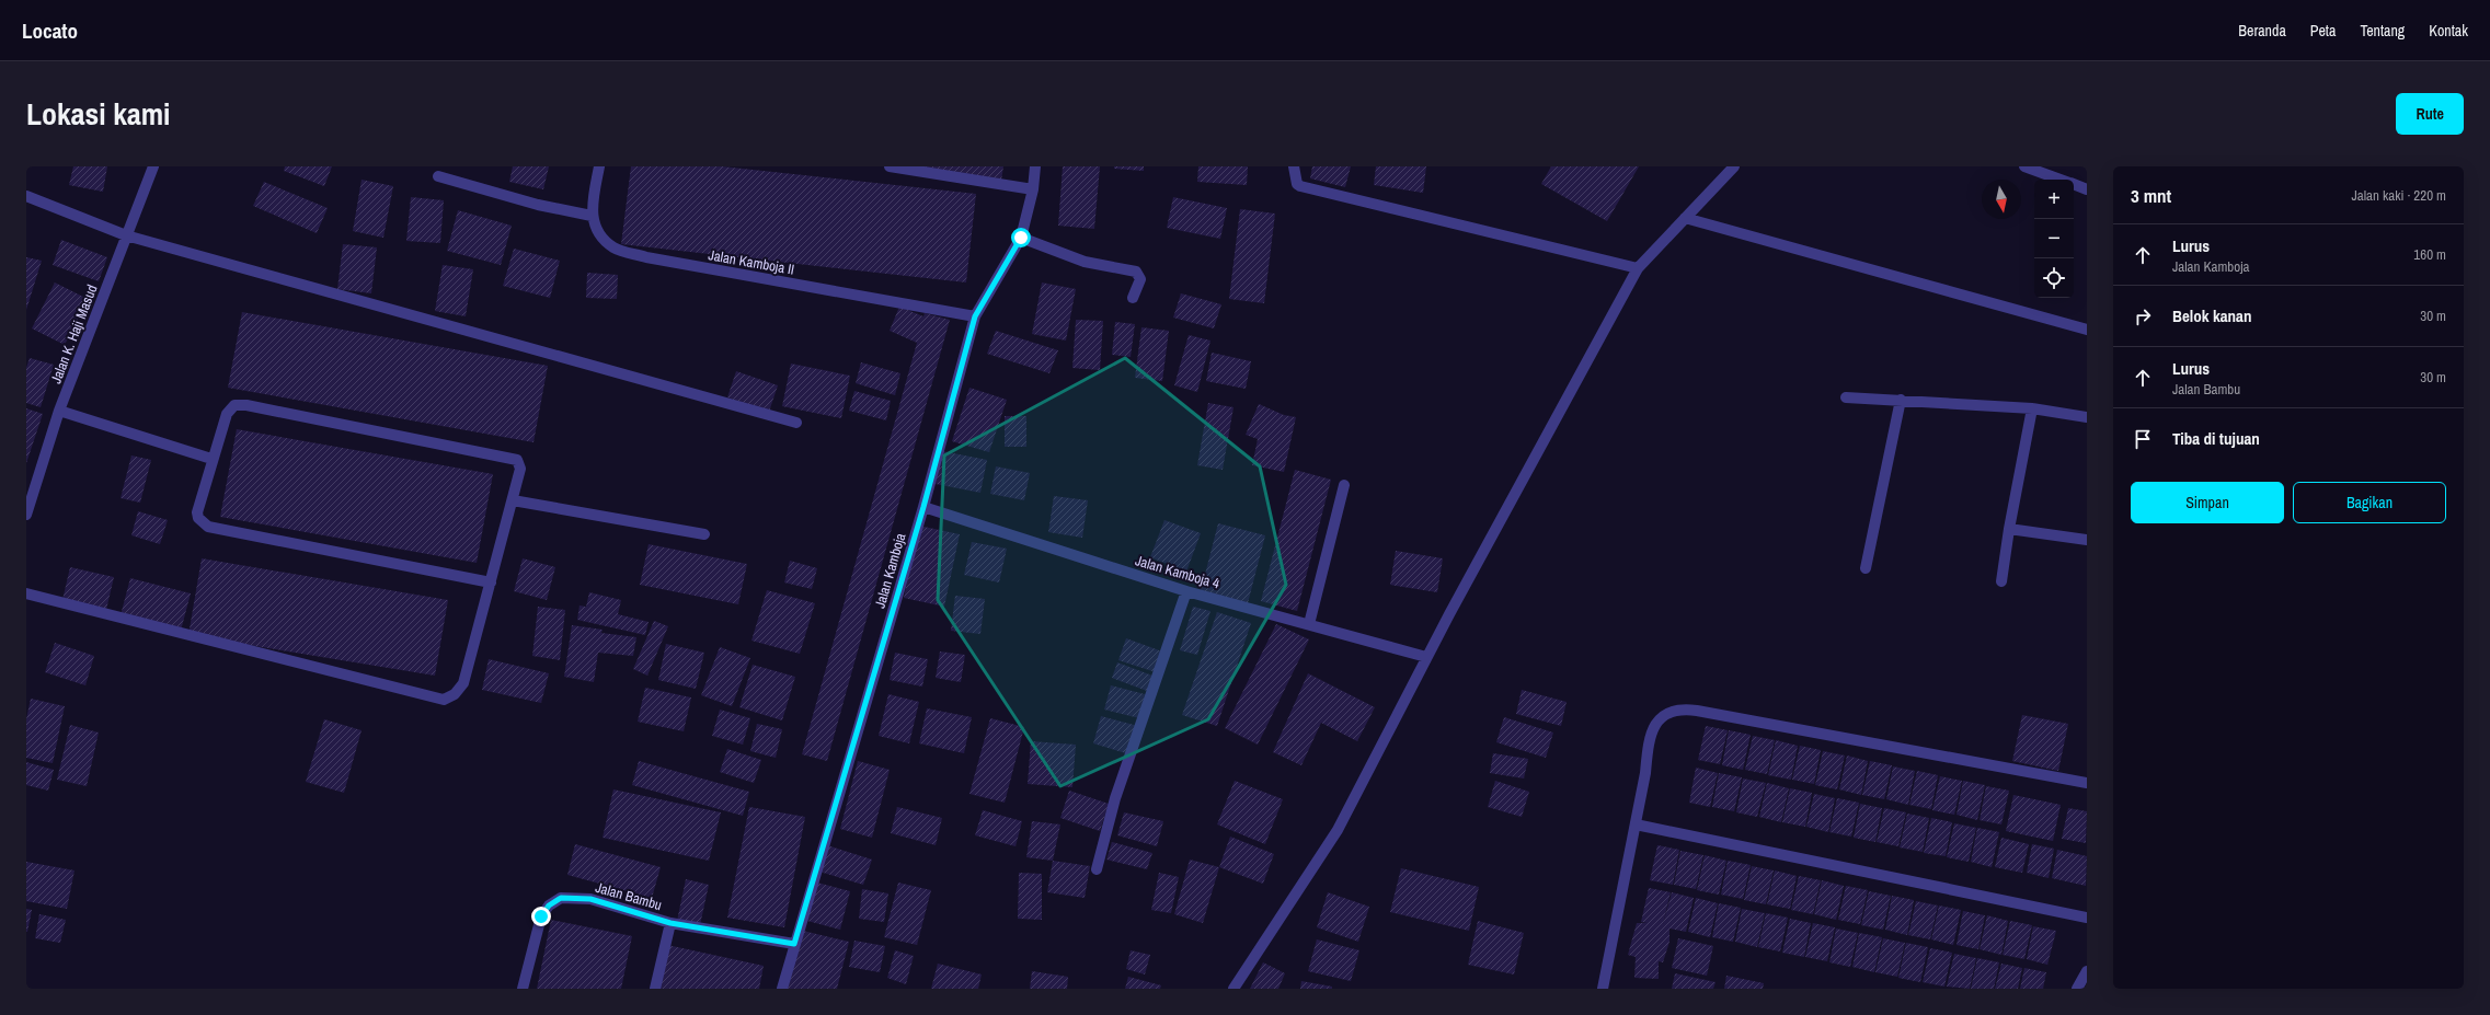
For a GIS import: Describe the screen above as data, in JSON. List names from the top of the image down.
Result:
{
  "streets": {
    "street": [
      "Jalan Kamboja II",
      "Jalan K. Haji Masud",
      "Jalan Kamboja",
      "Jalan Kamboja 4",
      "Jalan Bambu"
    ]
  },
  "crossings": [
    ["Jalan Kamboja II", "Jalan Kamboja"],
    ["Jalan Kamboja", "Jalan Kamboja 4"]
  ],
  "north": "bottom",
  "page": {
    "header": "Locato",
    "nav": [
      "Beranda",
      "Peta",
      "Tentang",
      "Kontak"
    ],
    "title": "Lokasi kami",
    "buttons": [
      "Rute",
      ["Simpan", "Bagikan"]
    ],
    "heading": ["3 mnt", "Jalan kaki · 220 m"],
    "map_buttons": ["+", "−"],
    "list": [
      ["Lurus", "Jalan Kamboja", "160 m"],
      ["Belok kanan", "30 m"],
      ["Lurus", "Jalan Bambu", "30 m"],
      "Tiba di tujuan"
    ]
  }
}
